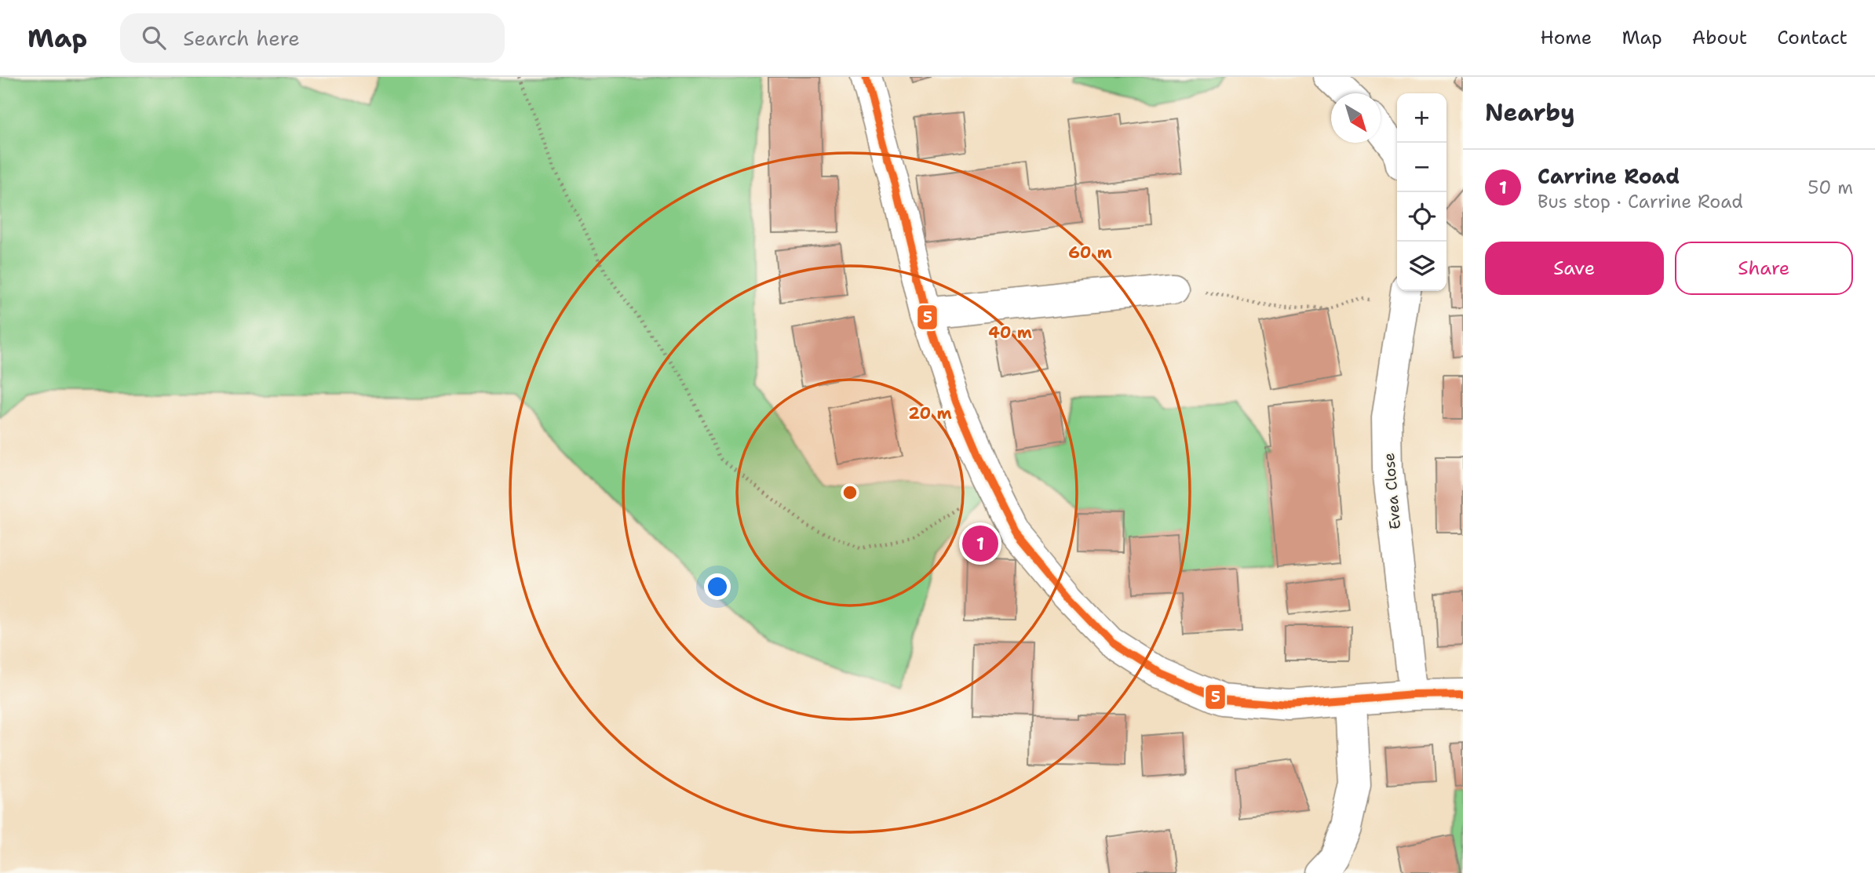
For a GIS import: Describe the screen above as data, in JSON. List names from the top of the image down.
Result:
{
  "streets": {
    "street": ["Evea Close"]
  },
  "lines": ["transit line 5"],
  "north": "bottom right",
  "page": {
    "header": "Map",
    "search": "Search here",
    "nav": [
      "Home",
      "Map",
      "About",
      "Contact"
    ],
    "heading": "Nearby",
    "map_buttons": ["+", "−"],
    "list": [
      {
        "mark": "1",
        "name": "Carrine Road",
        "note": "Bus stop · Carrine Road",
        "value": "50 m"
      }
    ],
    "buttons": ["Save", "Share"],
    "pins": "1"
  },
  "rings": ["60 m", "40 m", "20 m"]
}
